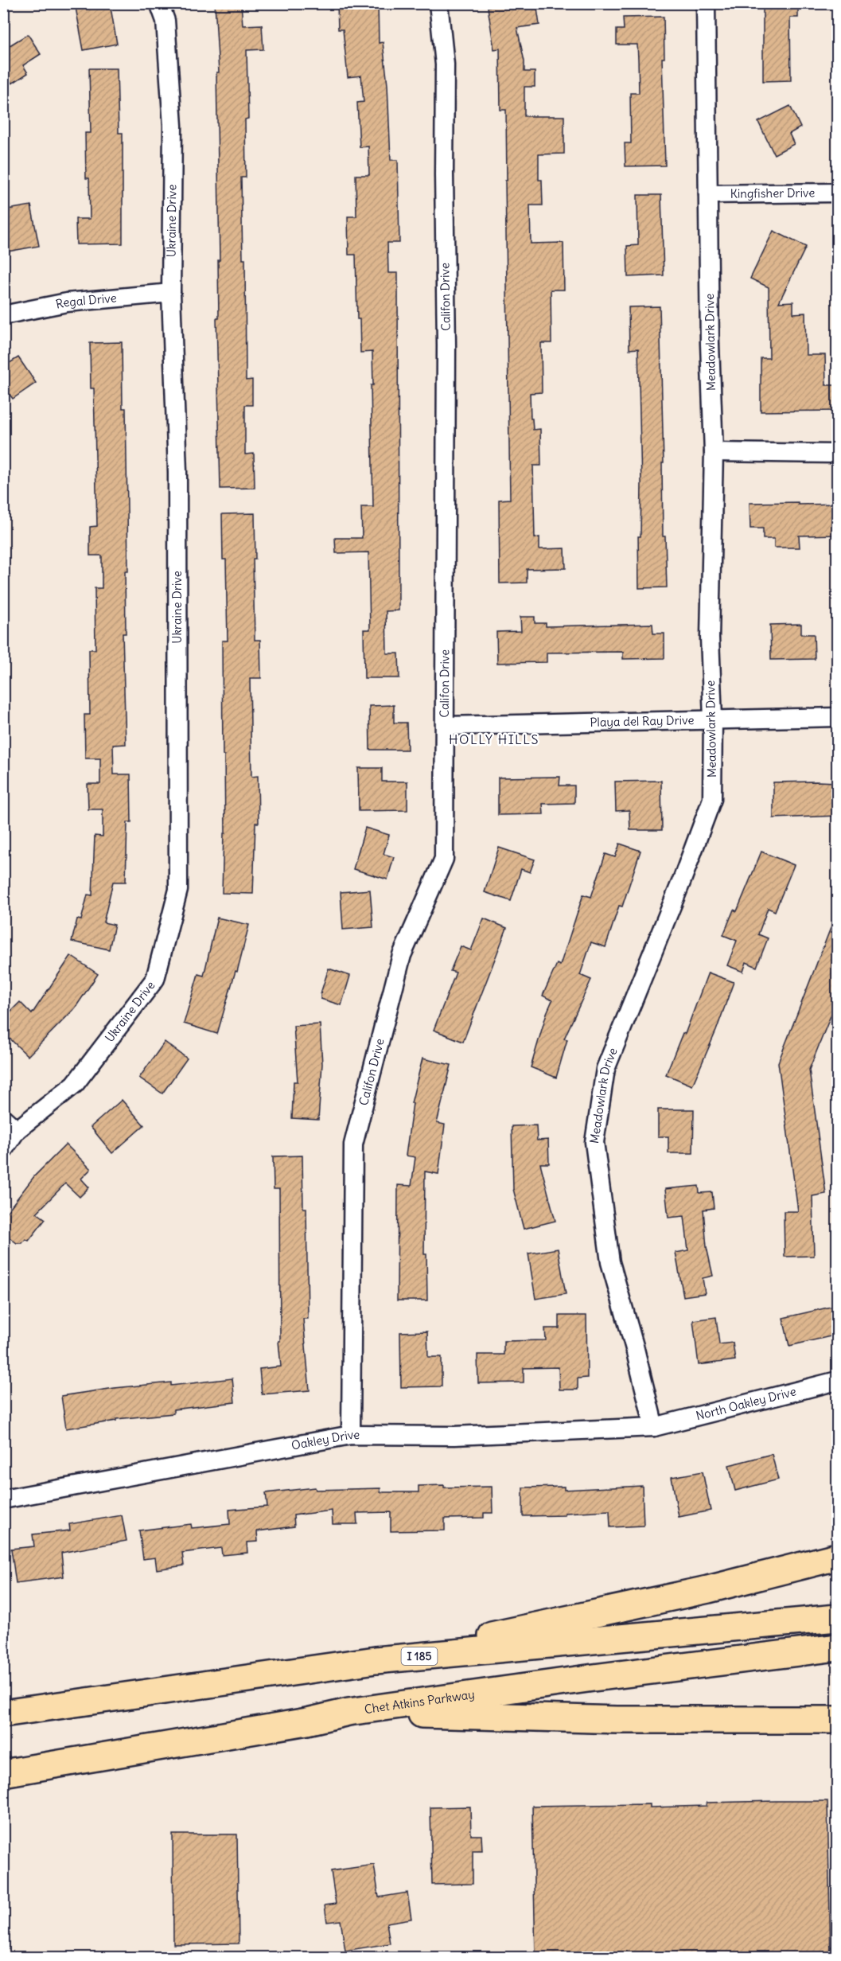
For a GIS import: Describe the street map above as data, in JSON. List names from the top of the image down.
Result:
{
  "streets": {
    "highway": ["I 185", "Chet Atkins Parkway"],
    "street": [
      "Kingfisher Drive",
      "Ukraine Drive",
      "Califon Drive",
      "Regal Drive",
      "Meadowlark Drive",
      "Playa del Ray Drive",
      "North Oakley Drive",
      "Oakley Drive"
    ]
  },
  "crossings": [
    ["Kingfisher Drive", "Meadowlark Drive"],
    ["Ukraine Drive", "Regal Drive"],
    ["Califon Drive", "Playa del Ray Drive"],
    ["Califon Drive", "Oakley Drive"],
    ["Meadowlark Drive", "Playa del Ray Drive"],
    ["Meadowlark Drive", "North Oakley Drive"],
    ["Meadowlark Drive", "Oakley Drive"],
    ["North Oakley Drive", "Oakley Drive"]
  ],
  "districts": ["HOLLY HILLS"]
}
